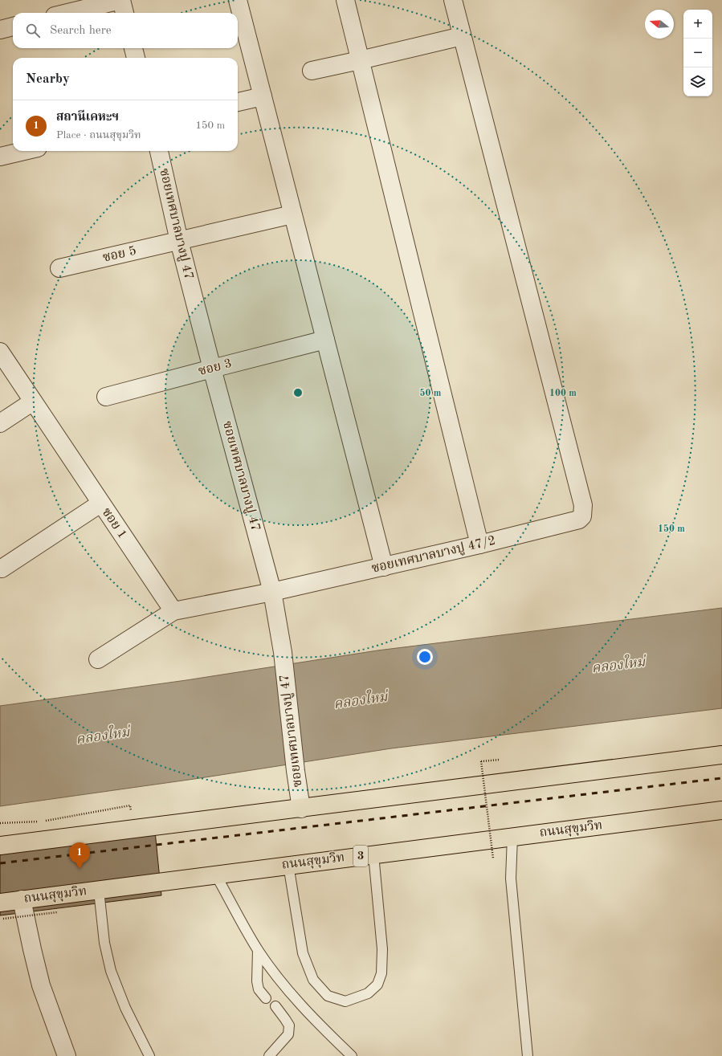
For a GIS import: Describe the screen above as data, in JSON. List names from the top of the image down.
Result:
{
  "streets": {
    "highway": ["ถนนสุขุมวิท", "3"],
    "street": [
      "ซอยเทศบาลบางปู 47",
      "ซอย 5",
      "ซอย 3",
      "ซอย 1",
      "ซอยเทศบาลบางปู 47/2"
    ]
  },
  "crossings": [
    ["ซอยเทศบาลบางปู 47", "ซอย 5"],
    ["ซอยเทศบาลบางปู 47", "ซอย 3"],
    ["ซอยเทศบาลบางปู 47", "ซอยเทศบาลบางปู 47/2"]
  ],
  "water": ["คลองใหม่"],
  "north": "left",
  "page": {
    "map_buttons": ["+", "−"],
    "search": "Search here",
    "heading": "Nearby",
    "list": [
      {
        "mark": "1",
        "name": "สถานีเคหะฯ",
        "note": "Place · ถนนสุขุมวิท",
        "value": "150 m"
      }
    ],
    "pins": "1"
  },
  "rings": ["50 m", "100 m", "150 m"]
}
